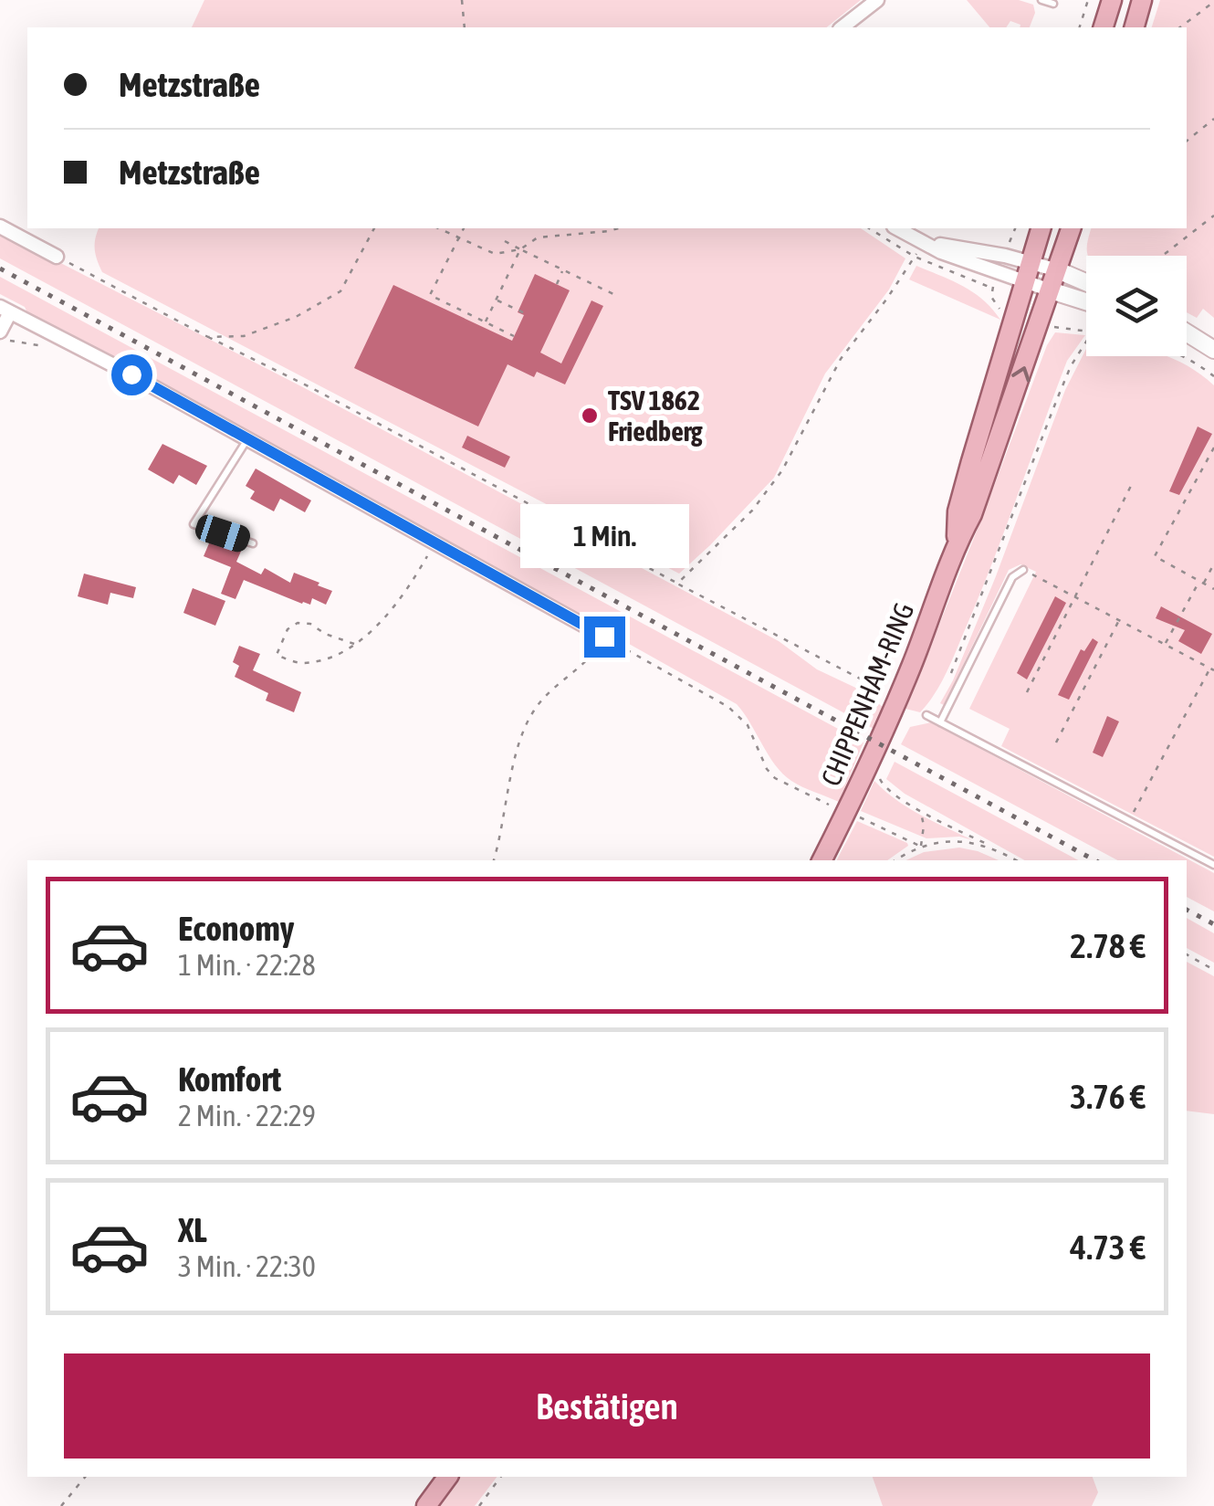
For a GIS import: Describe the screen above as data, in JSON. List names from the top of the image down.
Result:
{
  "streets": {
    "main road": ["CHIPPENHAM-RING"]
  },
  "places": ["TSV 1862 Friedberg"],
  "page": {
    "banner": ["Metzstraße", "Metzstraße"],
    "bubble": "1 Min.",
    "list": [
      {
        "name": "Economy",
        "note": "1 Min. · 22:28",
        "value": "2.78 €"
      },
      {
        "name": "Komfort",
        "note": "2 Min. · 22:29",
        "value": "3.76 €"
      },
      {
        "name": "XL",
        "note": "3 Min. · 22:30",
        "value": "4.73 €"
      }
    ],
    "buttons": "Bestätigen"
  }
}
